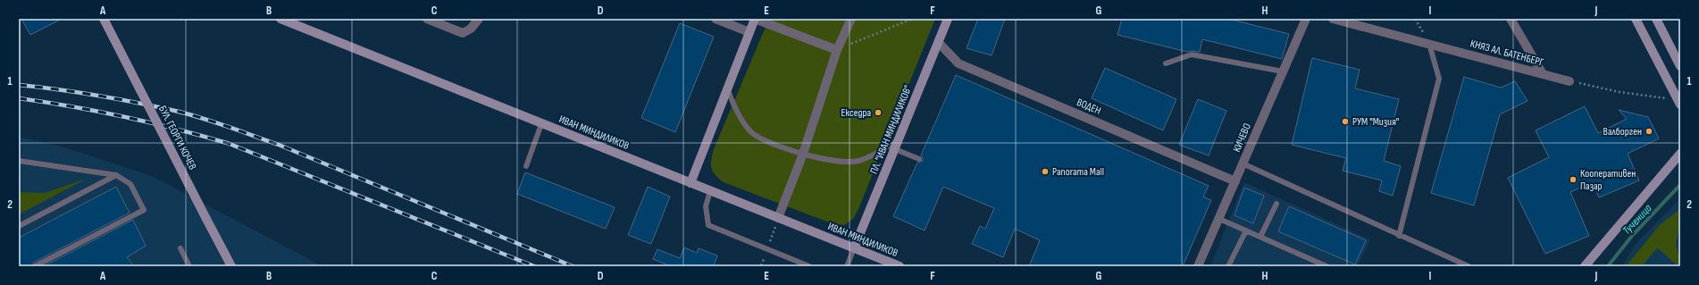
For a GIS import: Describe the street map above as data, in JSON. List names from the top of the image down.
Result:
{
  "streets": {
    "street": [
      "КНЯЗ АЛ. БАТЕНБЕРГ",
      "ВОДЕН",
      "ПЛ. \"ИВАН МИНДИЛИКОВ\"",
      "ИВАН МИНДИЛИКОВ",
      "БУЛ. ГЕОРГИ КОЧЕВ",
      "КИЧЕВО"
    ]
  },
  "crossings": [
    ["ВОДЕН", "ПЛ. \"ИВАН МИНДИЛИКОВ\""],
    ["ВОДЕН", "КИЧЕВО"],
    ["ПЛ. \"ИВАН МИНДИЛИКОВ\"", "ИВАН МИНДИЛИКОВ"]
  ],
  "water": ["Тученица"],
  "places": [
    "Екседра",
    "РУМ \"Мизия\"",
    "Валборген",
    "Panorama Mall",
    "Кооперативен Пазар"
  ],
  "grid": {
    "columns": [
      "A",
      "B",
      "C",
      "D",
      "E",
      "F",
      "G",
      "H",
      "I",
      "J"
    ],
    "rows": ["1", "2"]
  }
}
